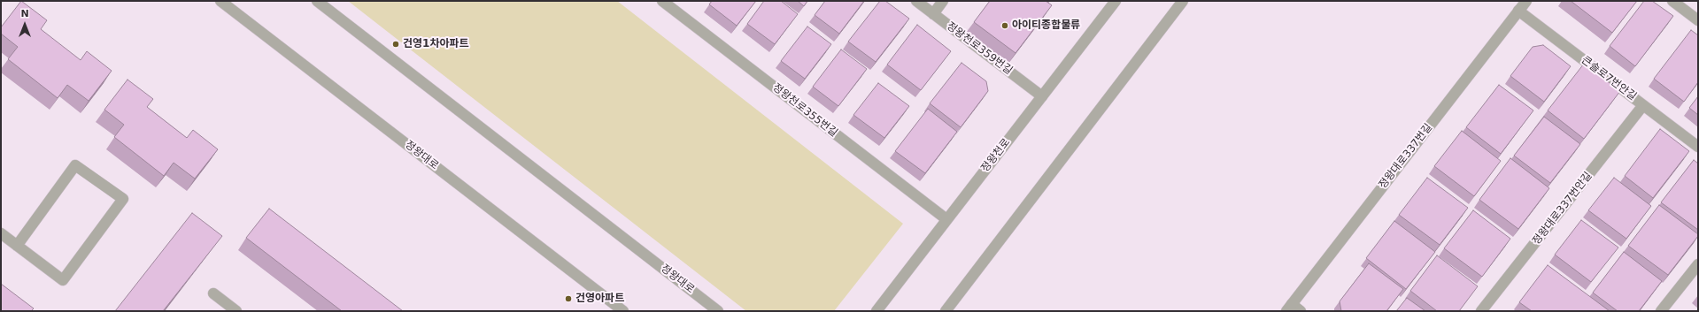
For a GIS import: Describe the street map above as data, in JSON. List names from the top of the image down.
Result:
{
  "streets": {
    "street": [
      "정왕천로359번길",
      "큰솔로7번안길",
      "정왕천로355번길",
      "정왕대로",
      "정왕천로",
      "정왕대로337번길",
      "정왕대로337번안길"
    ]
  },
  "crossings": [
    ["정왕천로359번길", "정왕천로"],
    ["큰솔로7번안길", "정왕대로337번길"],
    ["큰솔로7번안길", "정왕대로337번안길"],
    ["정왕천로355번길", "정왕천로"]
  ],
  "places": ["아이티종합물류", "건영1차아파트", "건영아파트"],
  "north": "top"
}
